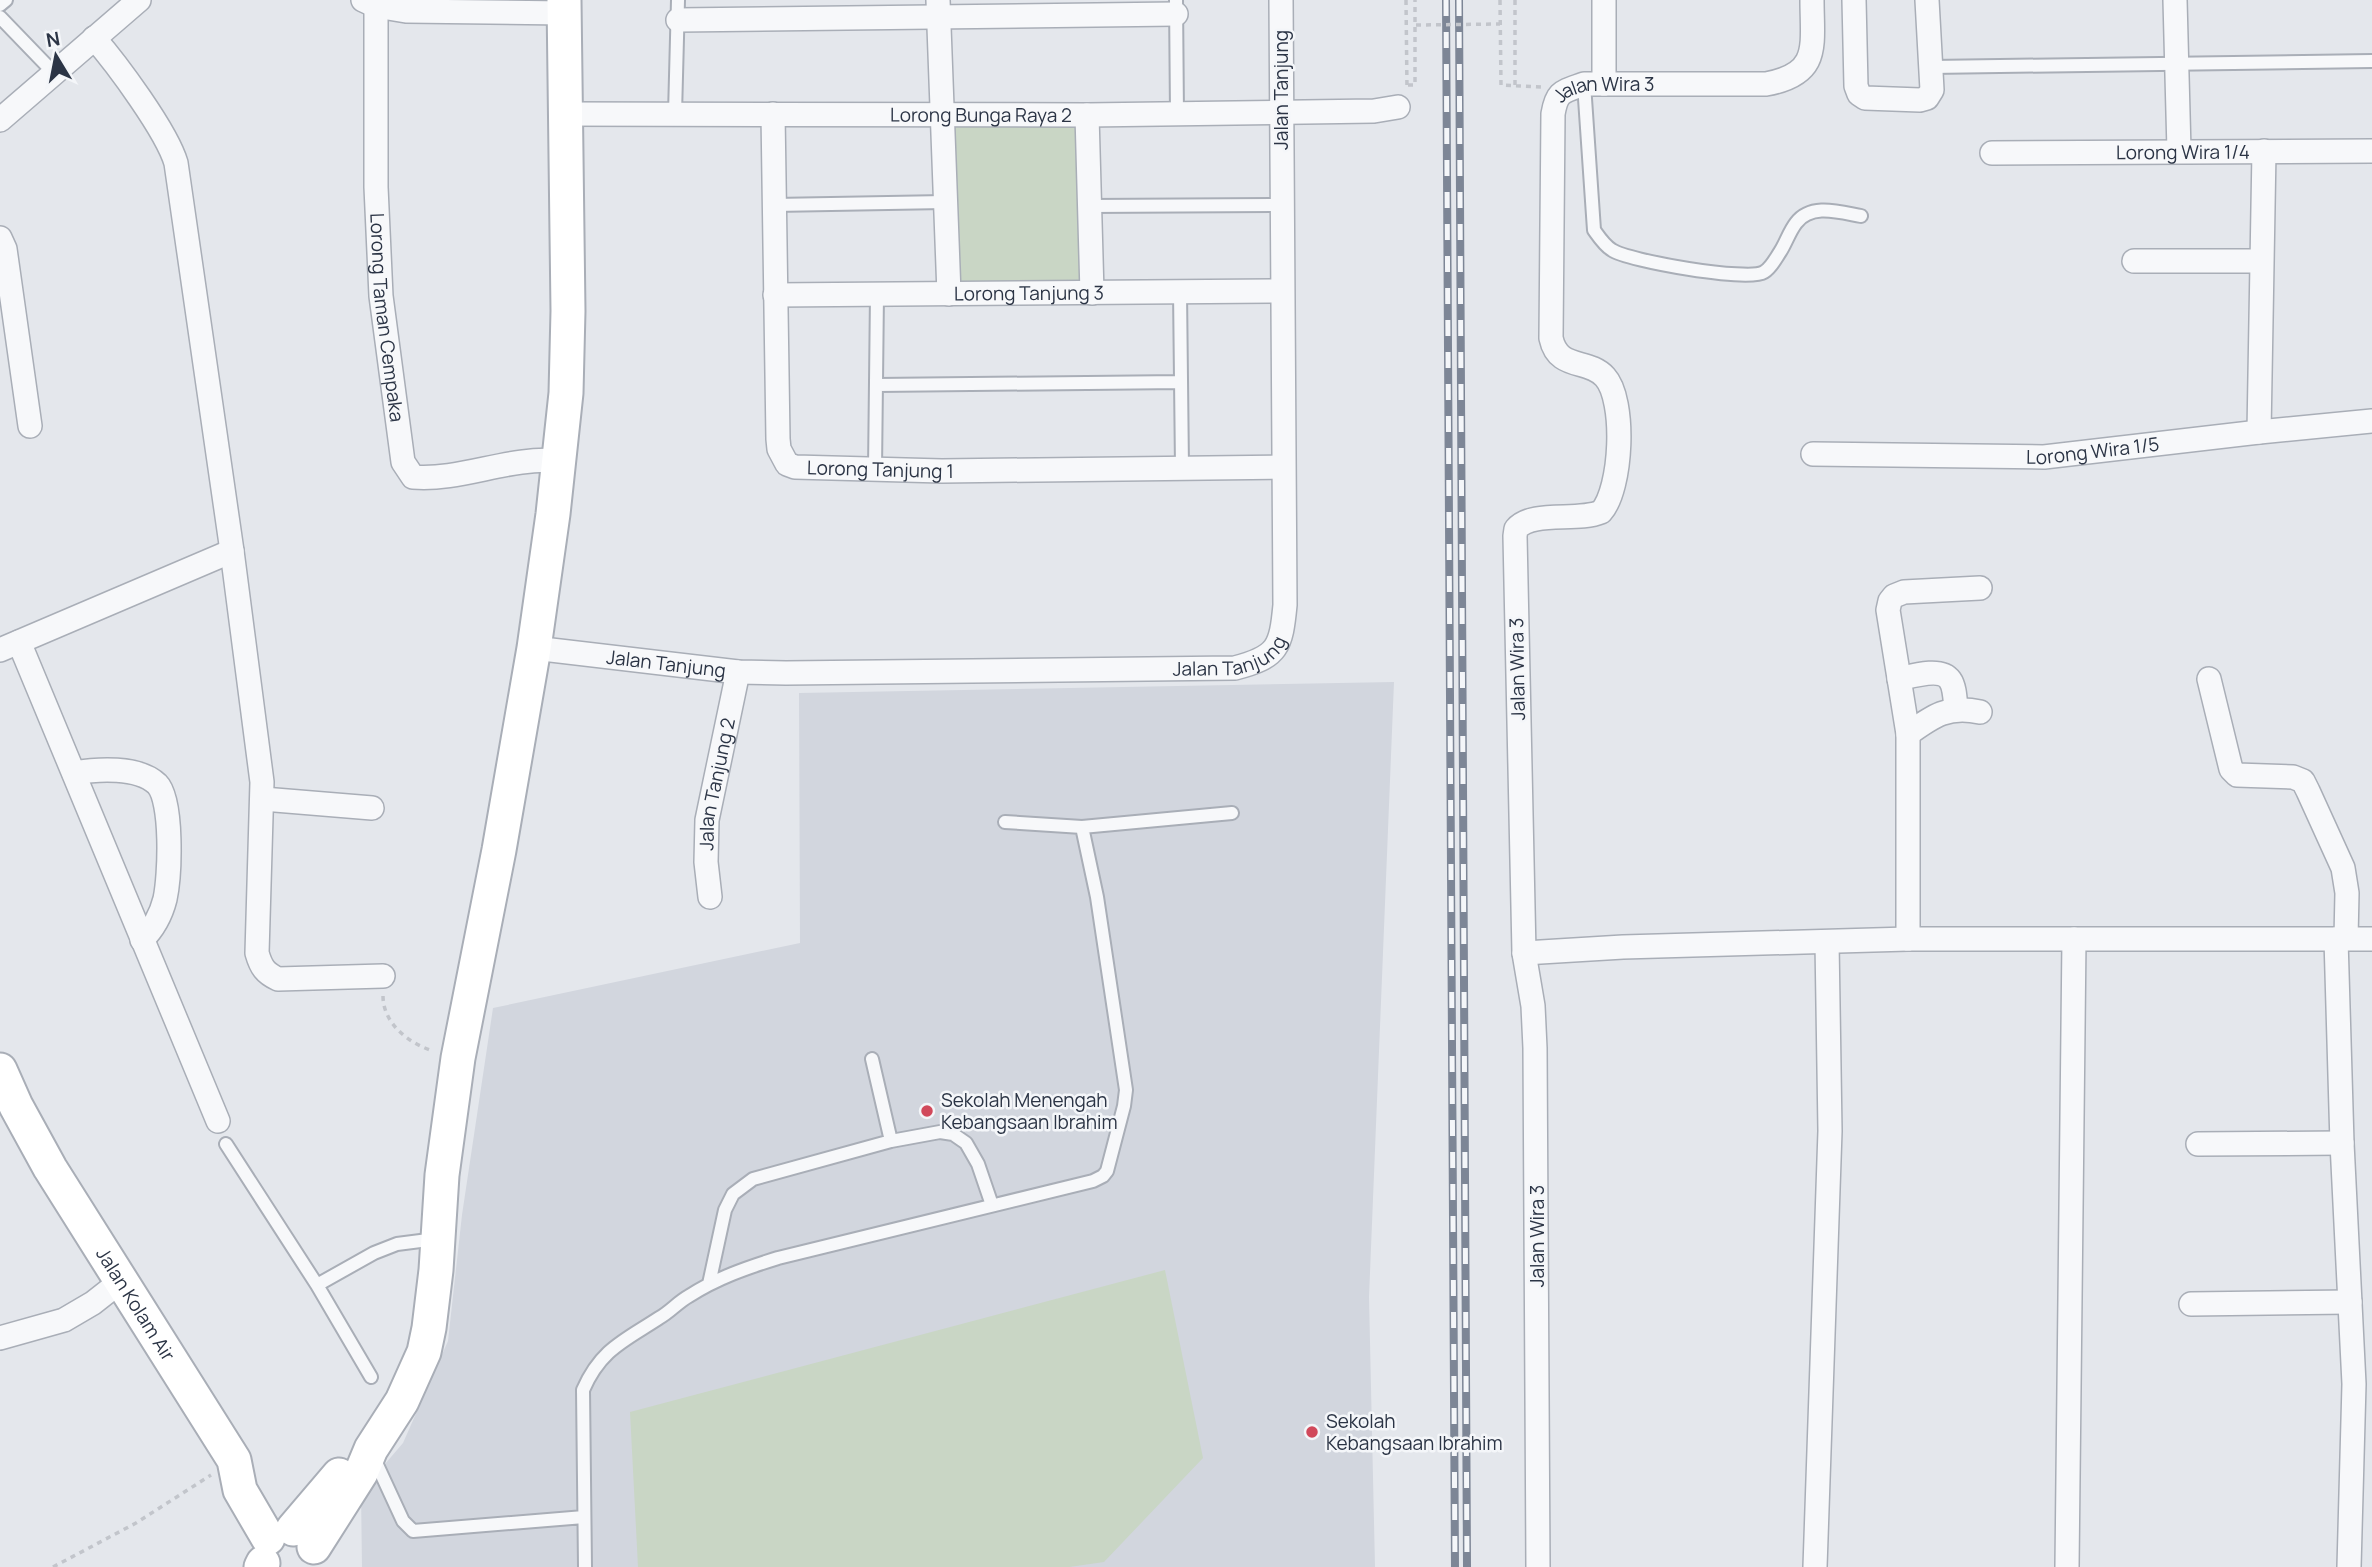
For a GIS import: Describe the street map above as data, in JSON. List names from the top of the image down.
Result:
{
  "streets": {
    "street": [
      "Jalan Tanjung",
      "Jalan Wira 3",
      "Lorong Bunga Raya 2",
      "Lorong Wira 1/4",
      "Lorong Tanjung 3",
      "Lorong Taman Cempaka",
      "Lorong Wira 1/5",
      "Lorong Tanjung 1",
      "Jalan Tanjung 2",
      "Jalan Kolam Air"
    ]
  },
  "crossings": [
    ["Jalan Tanjung", "Lorong Bunga Raya 2"],
    ["Jalan Tanjung", "Lorong Tanjung 3"],
    ["Jalan Tanjung", "Lorong Tanjung 1"],
    ["Jalan Tanjung", "Jalan Tanjung 2"],
    ["Lorong Bunga Raya 2", "Lorong Tanjung 1"],
    ["Lorong Tanjung 3", "Lorong Tanjung 1"]
  ],
  "places": ["Sekolah Menengah Kebangsaan Ibrahim", "Sekolah Kebangsaan Ibrahim"],
  "north": "top"
}
